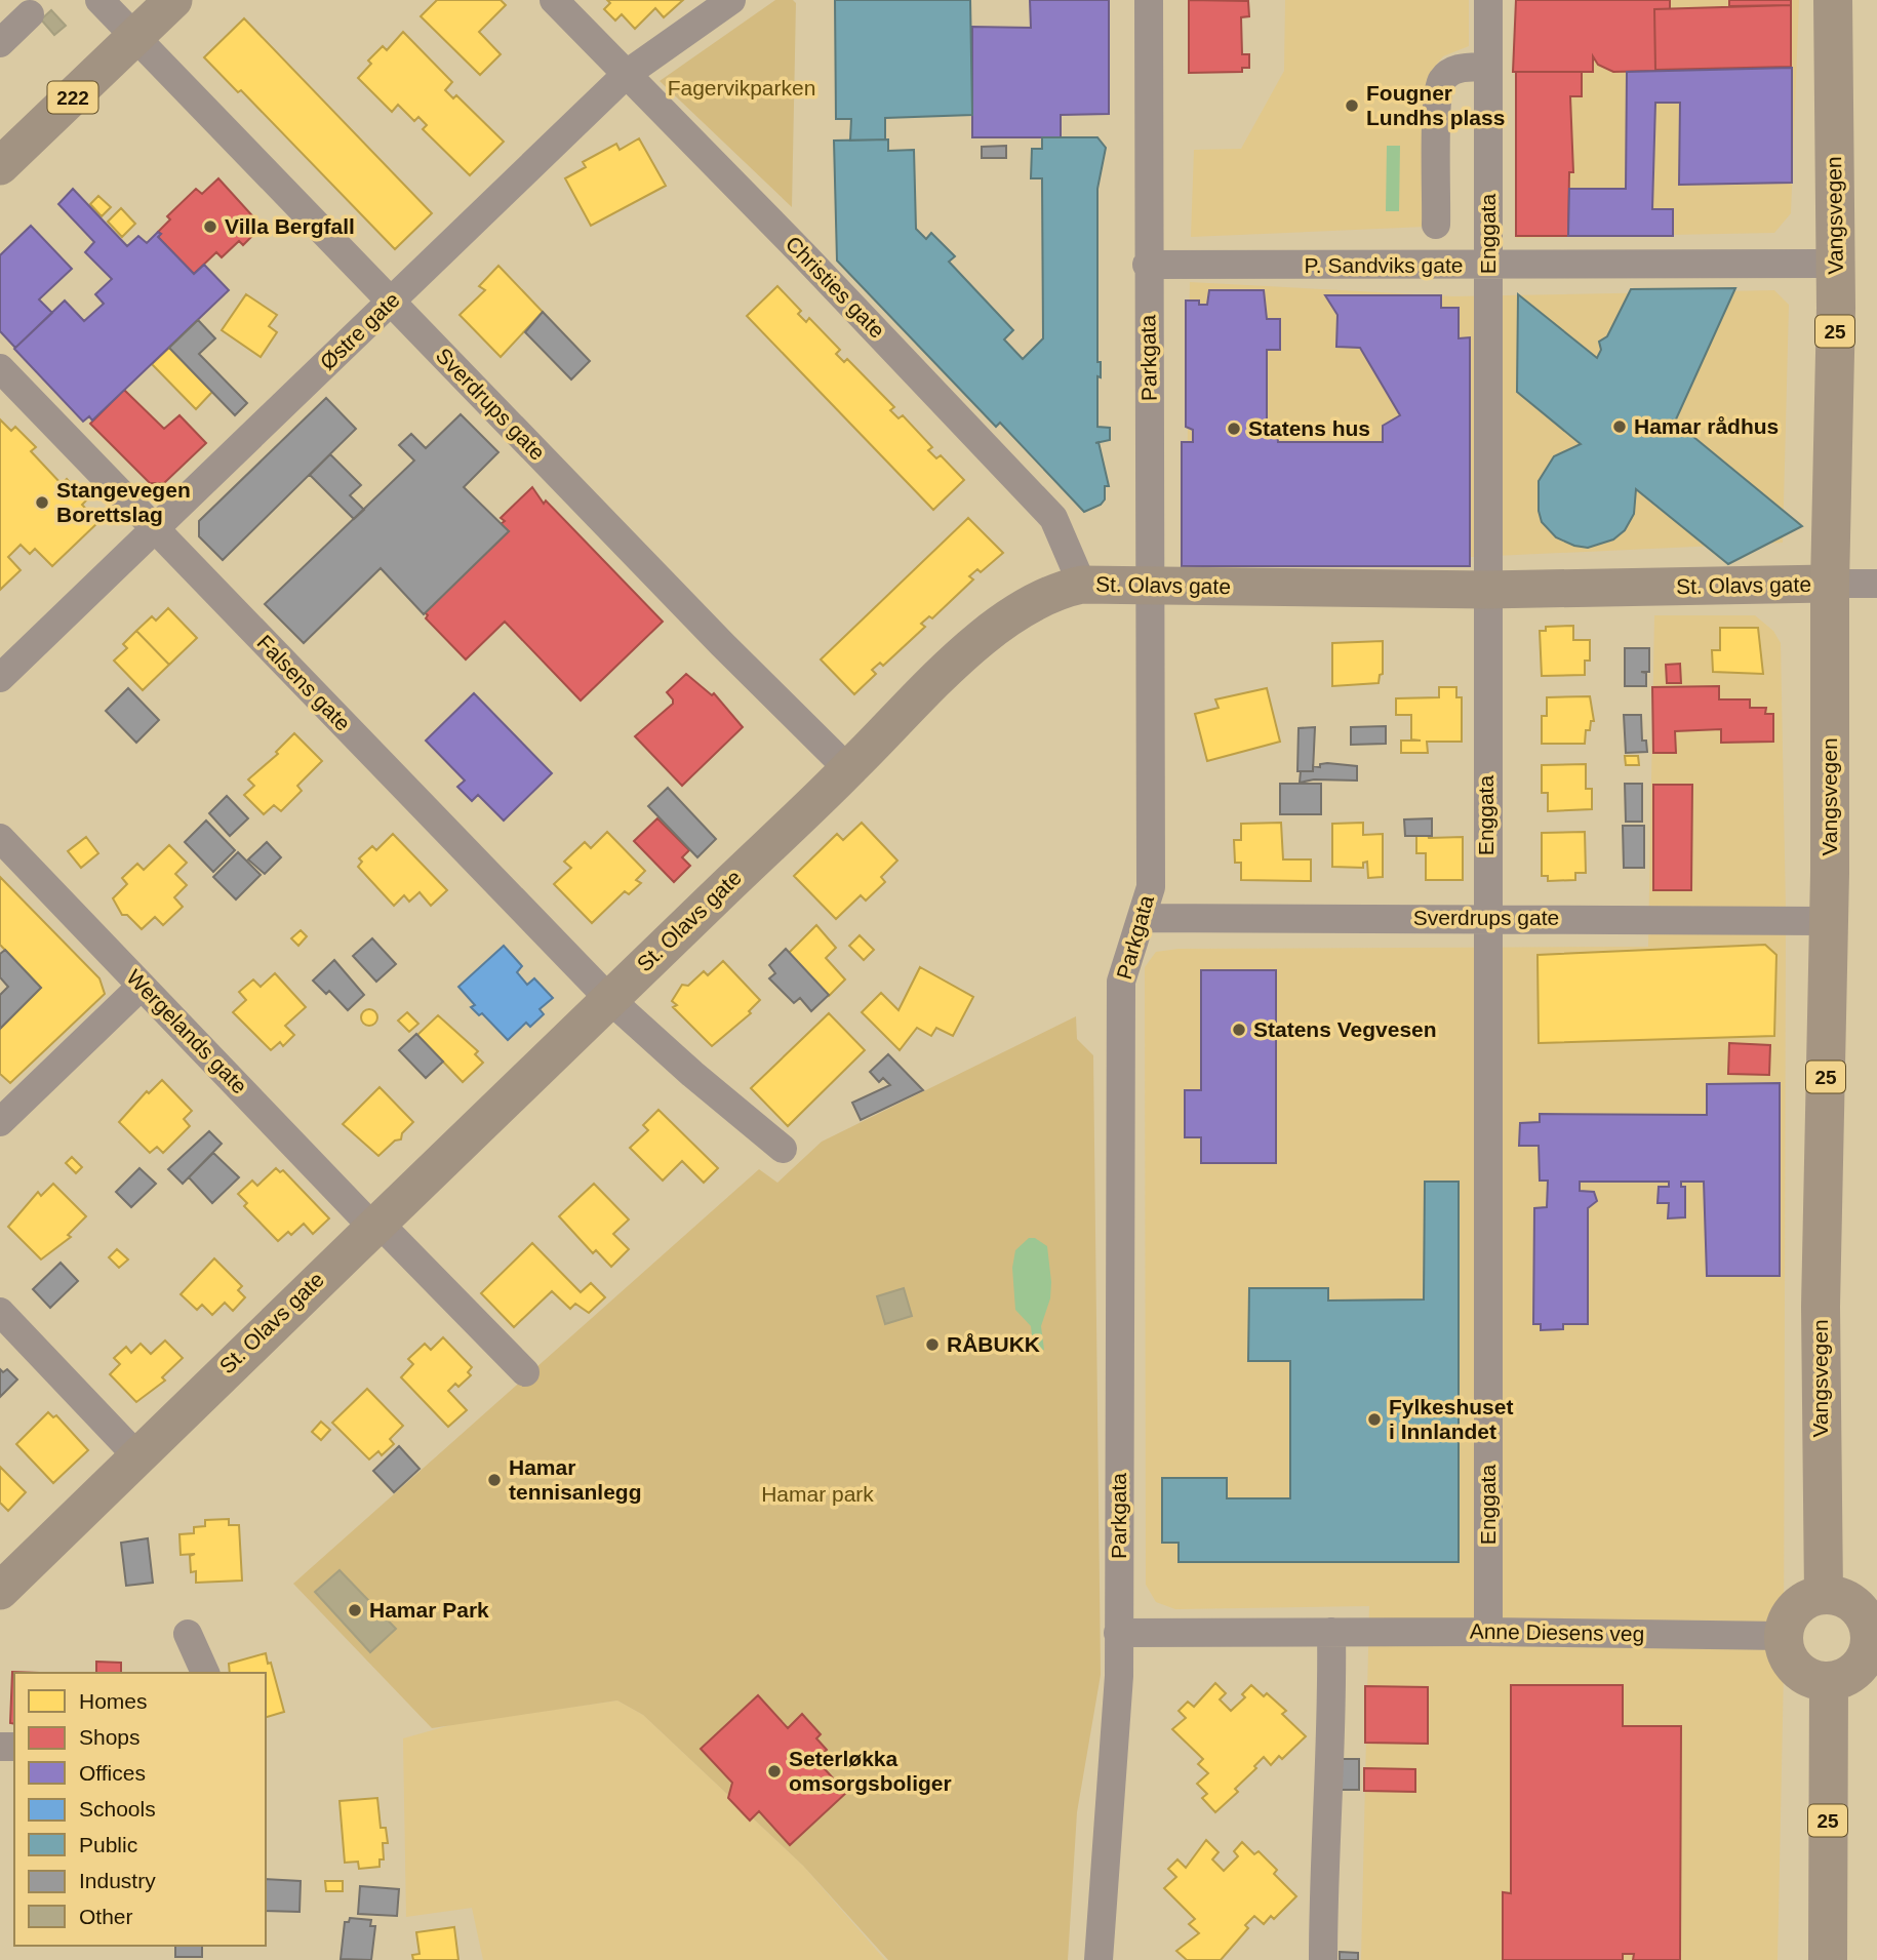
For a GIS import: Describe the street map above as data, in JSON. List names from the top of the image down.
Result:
{
  "streets": {
    "highway": ["Vangsvegen", "25"],
    "main road": ["222", "St. Olavs gate"],
    "street": [
      "Enggata",
      "P. Sandviks gate",
      "Christies gate",
      "Østre gate",
      "Parkgata",
      "Sverdrups gate",
      "Falsens gate",
      "Wergelands gate",
      "Anne Diesens veg"
    ]
  },
  "crossings": [
    ["222", "Sverdrups gate"],
    ["Vangsvegen", "P. Sandviks gate"],
    ["Vangsvegen", "25"],
    ["Vangsvegen", "Sverdrups gate"],
    ["Vangsvegen", "St. Olavs gate"],
    ["Vangsvegen", "Anne Diesens veg"],
    ["Enggata", "P. Sandviks gate"],
    ["Enggata", "Sverdrups gate"],
    ["Enggata", "St. Olavs gate"],
    ["Enggata", "Anne Diesens veg"],
    ["P. Sandviks gate", "Parkgata"],
    ["Christies gate", "Østre gate"],
    ["Christies gate", "St. Olavs gate"],
    ["Østre gate", "Sverdrups gate"],
    ["Østre gate", "Falsens gate"],
    ["25", "Anne Diesens veg"],
    ["Parkgata", "Sverdrups gate"],
    ["Parkgata", "St. Olavs gate"],
    ["Parkgata", "Anne Diesens veg"],
    ["Sverdrups gate", "St. Olavs gate"],
    ["St. Olavs gate", "Falsens gate"],
    ["St. Olavs gate", "Wergelands gate"]
  ],
  "parks": ["Fagervikparken", "Hamar park"],
  "places": [
    "Fougner Lundhs plass",
    "Villa Bergfall",
    "Hamar rådhus",
    "Statens hus",
    "Stangevegen Borettslag",
    "Statens Vegvesen",
    "RÅBUKK",
    "Fylkeshuset i Innlandet",
    "Hamar tennisanlegg",
    "Hamar Park",
    "Seterløkka omsorgsboliger"
  ],
  "legend": [
    "Homes",
    "Shops",
    "Offices",
    "Schools",
    "Public",
    "Industry",
    "Other"
  ]
}
